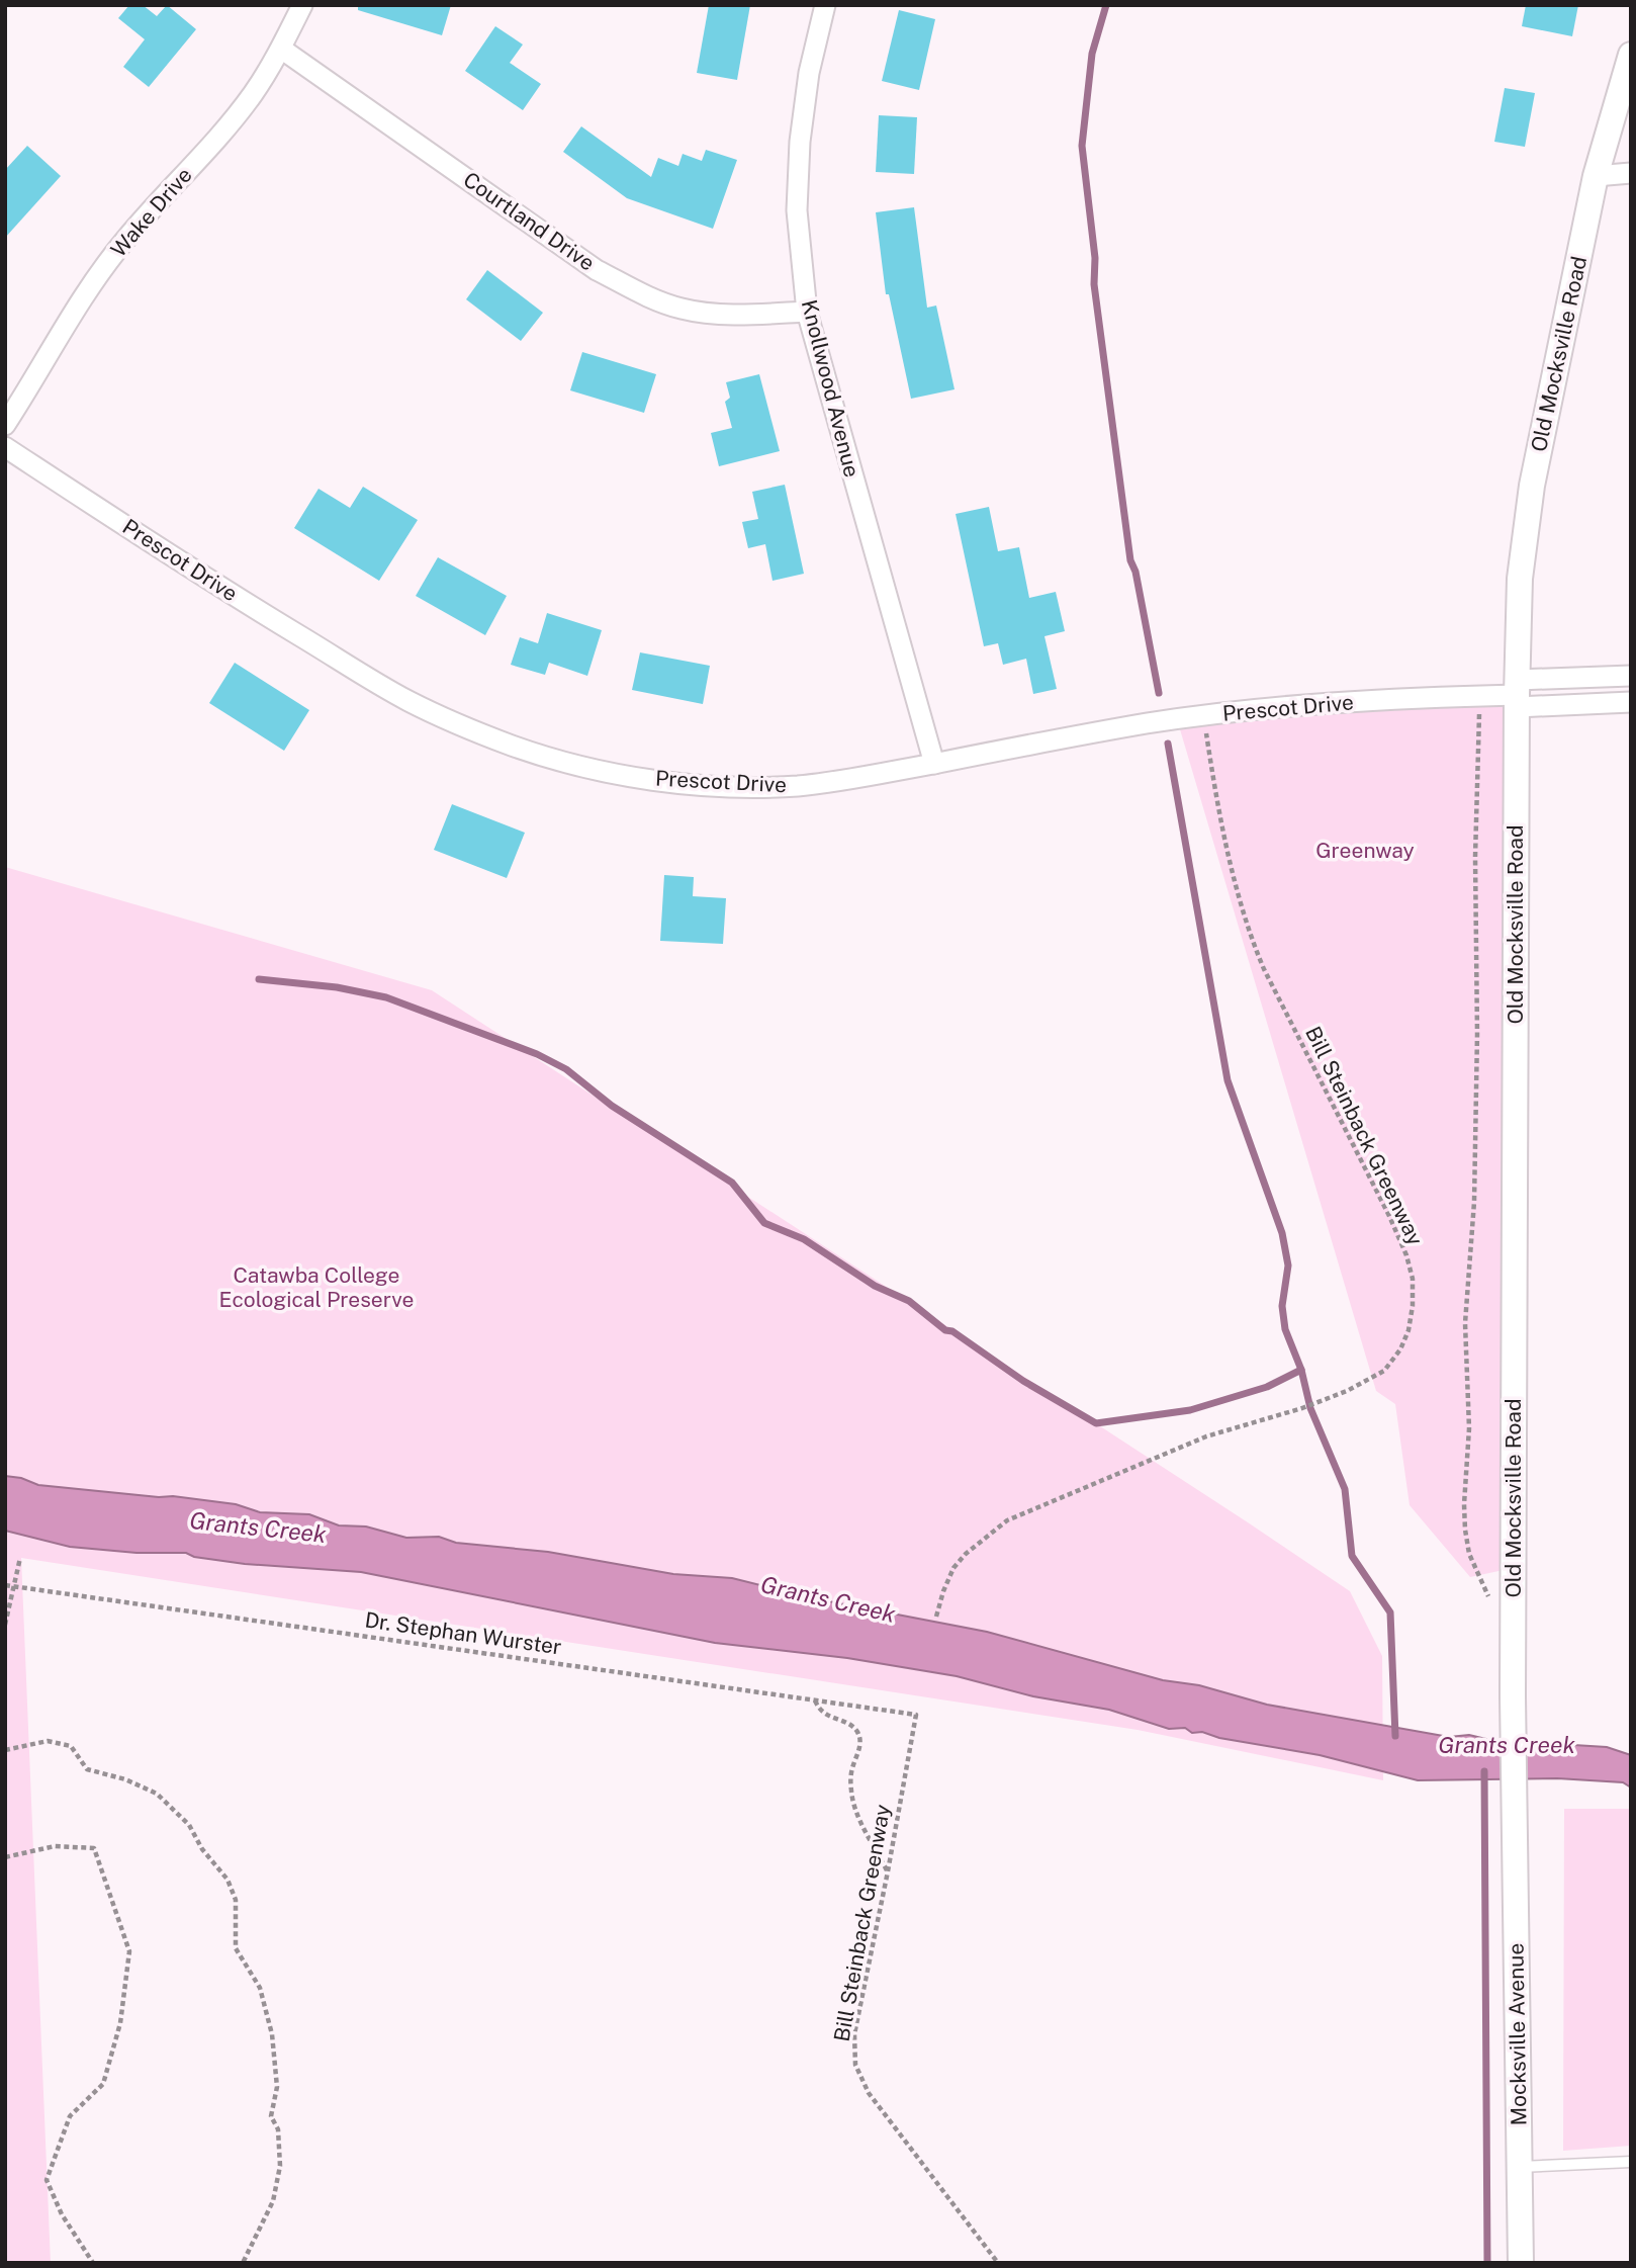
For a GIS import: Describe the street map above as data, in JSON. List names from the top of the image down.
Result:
{
  "streets": {
    "street": [
      "Wake Drive",
      "Courtland Drive",
      "Old Mocksville Road",
      "Knollwood Avenue",
      "Prescot Drive",
      "Mocksville Avenue"
    ],
    "path": ["Bill Steinback Greenway", "Dr. Stephan Wurster"]
  },
  "crossings": [
    ["Wake Drive", "Courtland Drive"],
    ["Courtland Drive", "Knollwood Avenue"],
    ["Old Mocksville Road", "Prescot Drive"],
    ["Old Mocksville Road", "Mocksville Avenue"],
    ["Knollwood Avenue", "Prescot Drive"],
    ["Bill Steinback Greenway", "Dr. Stephan Wurster"]
  ],
  "water": ["Grants Creek"],
  "parks": ["Greenway", "Catawba College Ecological Preserve"]
}
